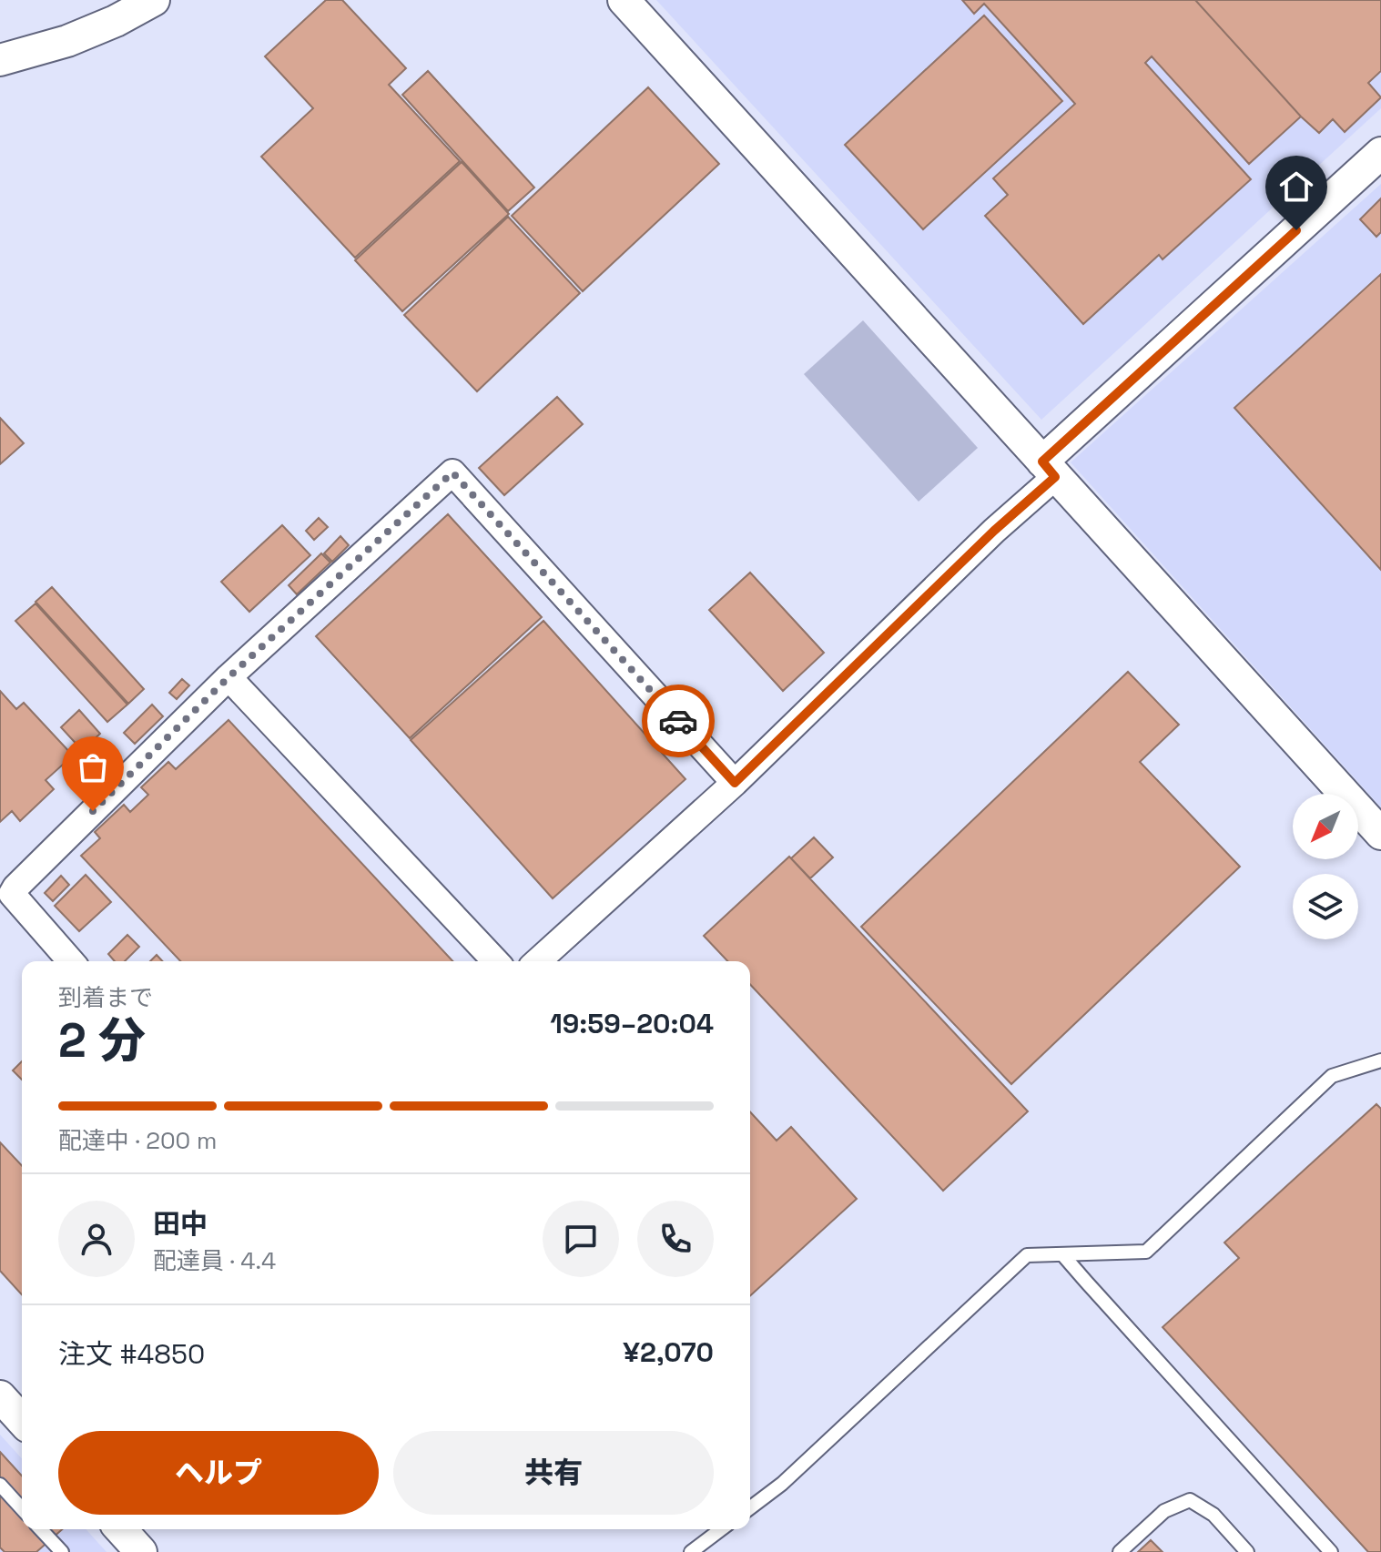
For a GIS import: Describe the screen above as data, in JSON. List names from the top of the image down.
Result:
{
  "north": "bottom left",
  "page": {
    "heading": ["2 分", "到着まで", "19:59–20:04"],
    "panel": [
      "田中",
      "配達員 · 4.4",
      "注文 #4850",
      "¥2,070"
    ],
    "bar": "配達中 · 200 m",
    "buttons": ["ヘルプ", "共有"]
  }
}
